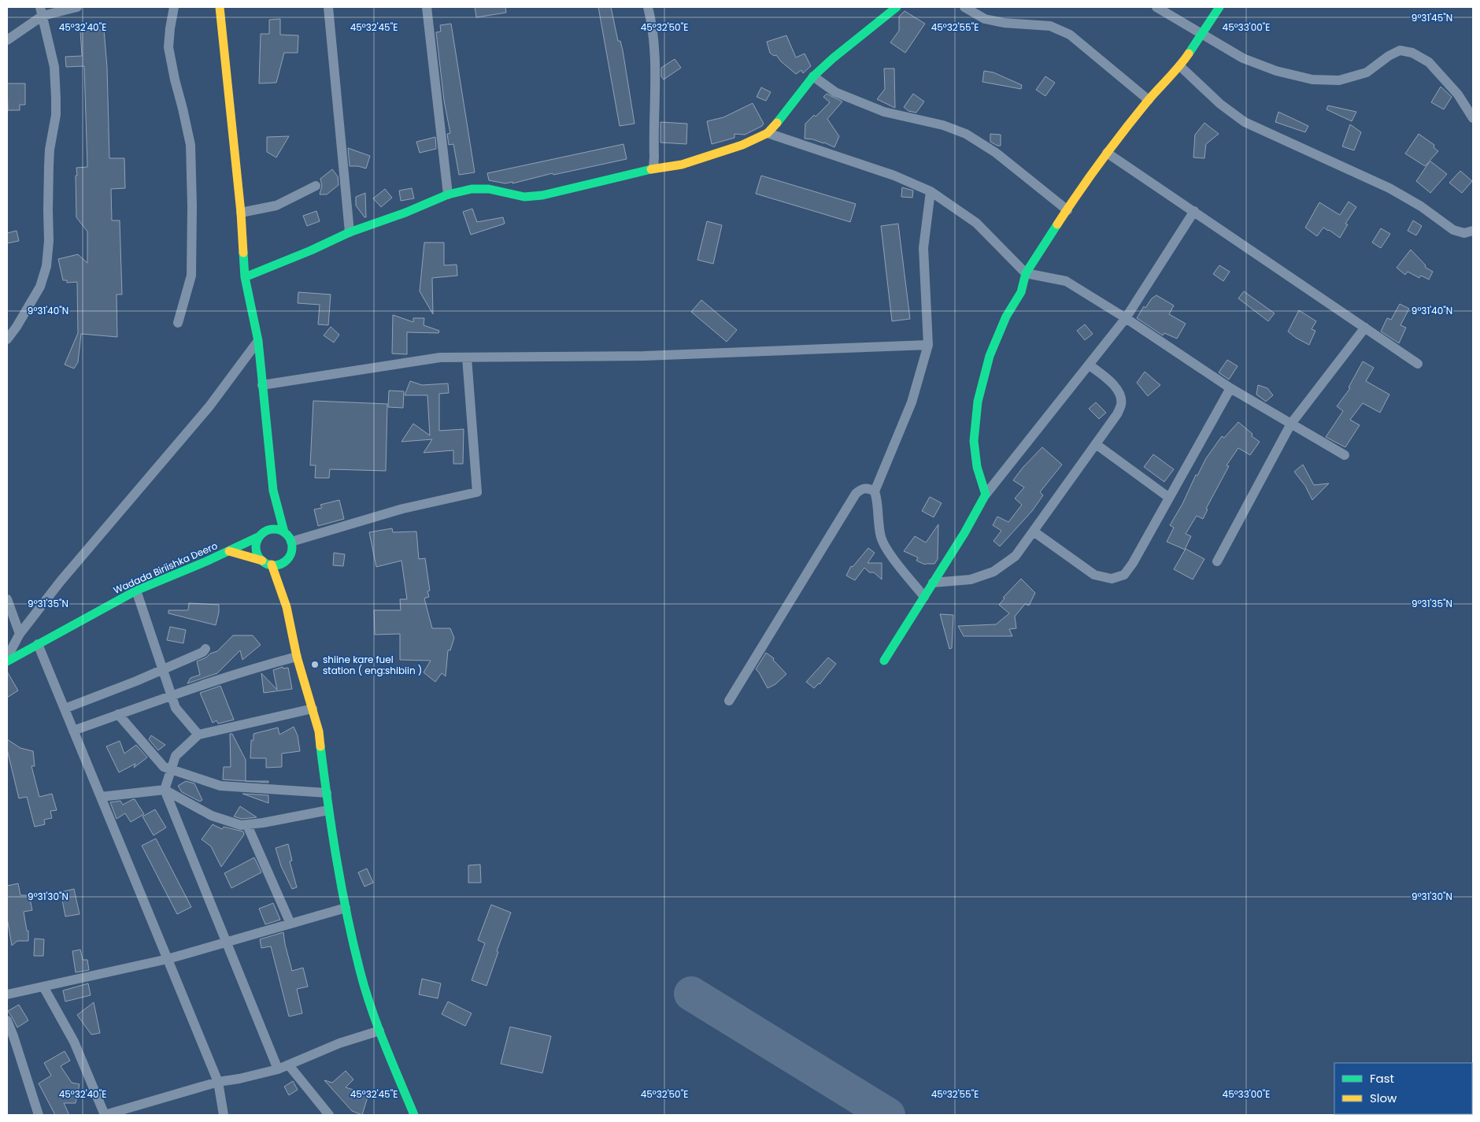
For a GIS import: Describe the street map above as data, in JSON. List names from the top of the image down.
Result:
{
  "streets": {
    "main road": ["Wadada Biriishka Deero"]
  },
  "places": ["shiine kare fuel station ( eng:shibiin )"],
  "legend": ["Fast", "Slow"],
  "coordinates": [
    "9°31'45\"N",
    "45°32'40\"E",
    "45°32'45\"E",
    "45°32'50\"E",
    "45°32'55\"E",
    "45°33'00\"E",
    "9°31'40\"N",
    "9°31'35\"N",
    "9°31'30\"N"
  ]
}
